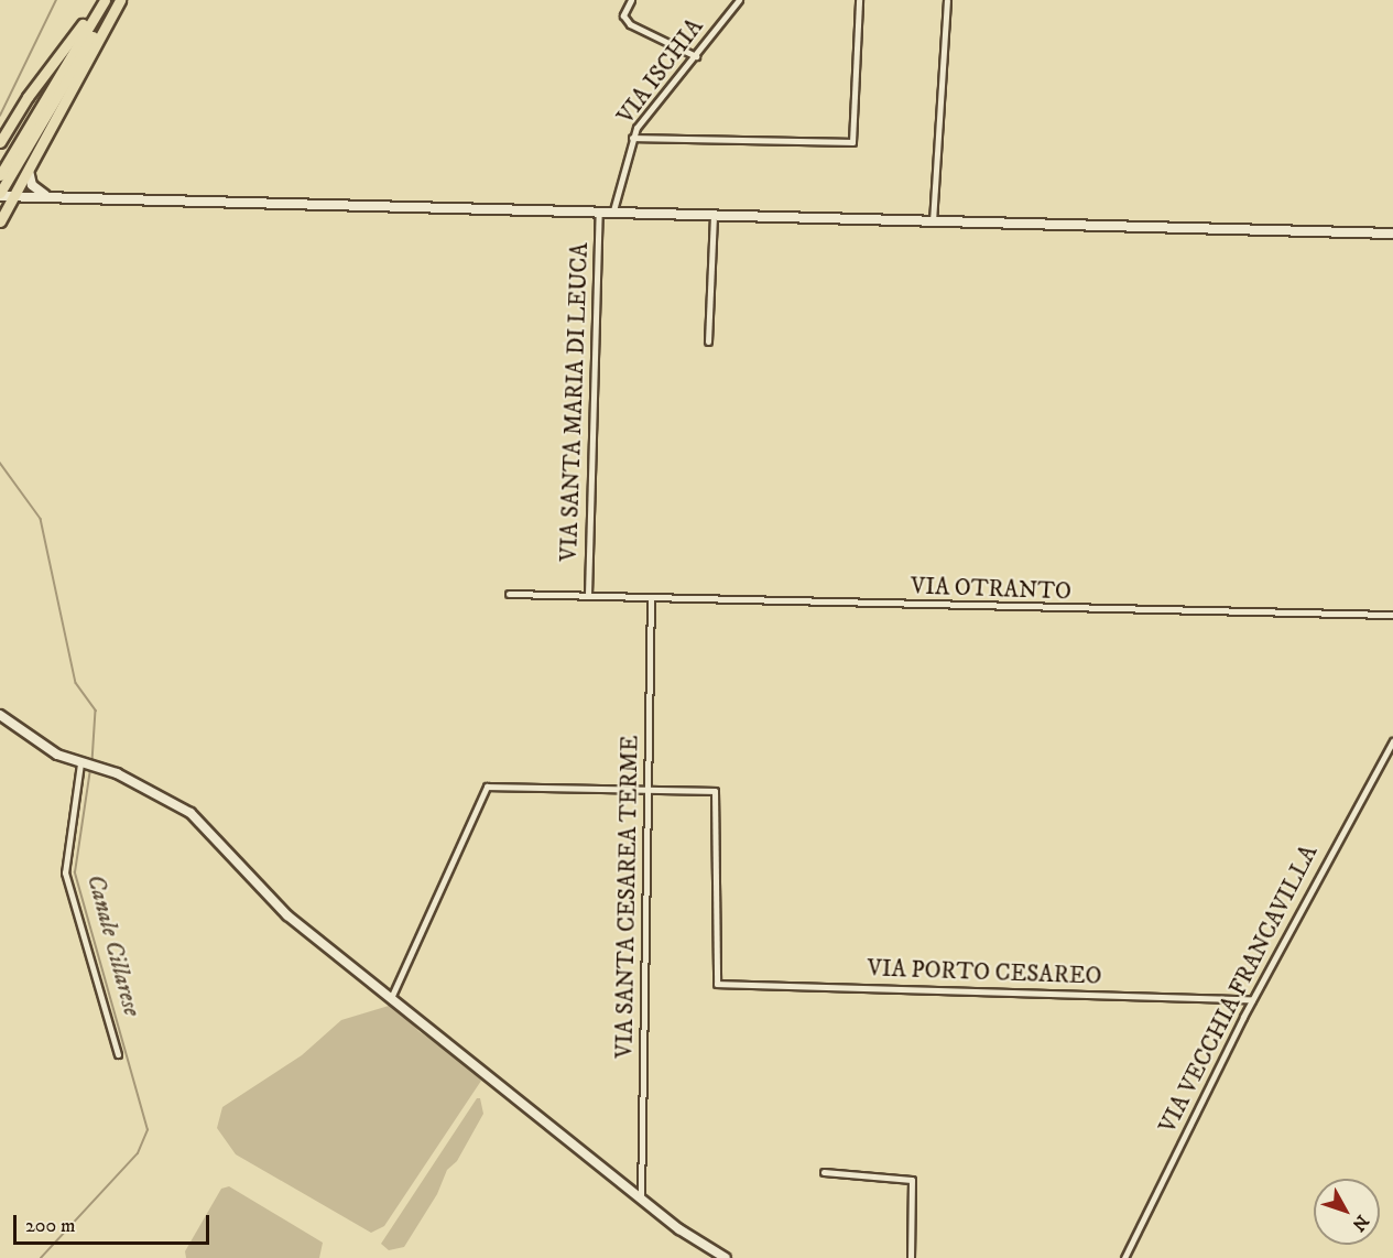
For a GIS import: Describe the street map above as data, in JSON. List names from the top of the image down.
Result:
{
  "streets": {
    "street": [
      "VIA ISCHIA",
      "VIA SANTA MARIA DI LEUCA",
      "VIA OTRANTO",
      "VIA SANTA CESAREA TERME",
      "VIA PORTO CESAREO",
      "VIA VECCHIA FRANCAVILLA"
    ]
  },
  "crossings": [
    ["VIA SANTA MARIA DI LEUCA", "VIA OTRANTO"],
    ["VIA OTRANTO", "VIA SANTA CESAREA TERME"],
    ["VIA SANTA CESAREA TERME", "VIA PORTO CESAREO"],
    ["VIA PORTO CESAREO", "VIA VECCHIA FRANCAVILLA"]
  ],
  "water": ["Canale Cillarese"],
  "scale_bar": "200 m",
  "north": "bottom right"
}
